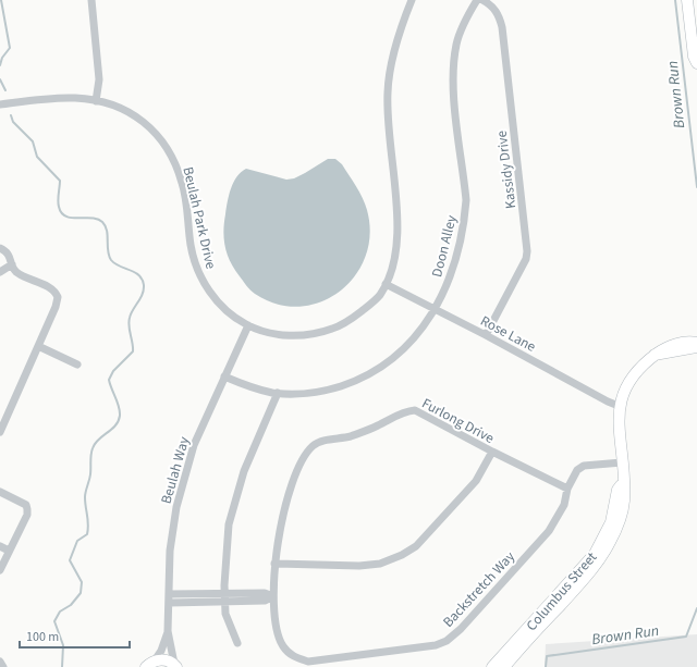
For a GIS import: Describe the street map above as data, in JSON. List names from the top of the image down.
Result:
{
  "streets": {
    "street": [
      "Kassidy Drive",
      "Beulah Park Drive",
      "Doon Alley",
      "Rose Lane",
      "Furlong Drive",
      "Beulah Way",
      "Backstretch Way",
      "Columbus Street"
    ]
  },
  "crossings": [
    ["Kassidy Drive", "Rose Lane"],
    ["Beulah Park Drive", "Rose Lane"],
    ["Beulah Park Drive", "Beulah Way"],
    ["Doon Alley", "Rose Lane"],
    ["Doon Alley", "Beulah Way"],
    ["Rose Lane", "Columbus Street"],
    ["Furlong Drive", "Backstretch Way"],
    ["Backstretch Way", "Columbus Street"]
  ],
  "water": ["Brown Run"],
  "scale_bar": "100 m"
}
